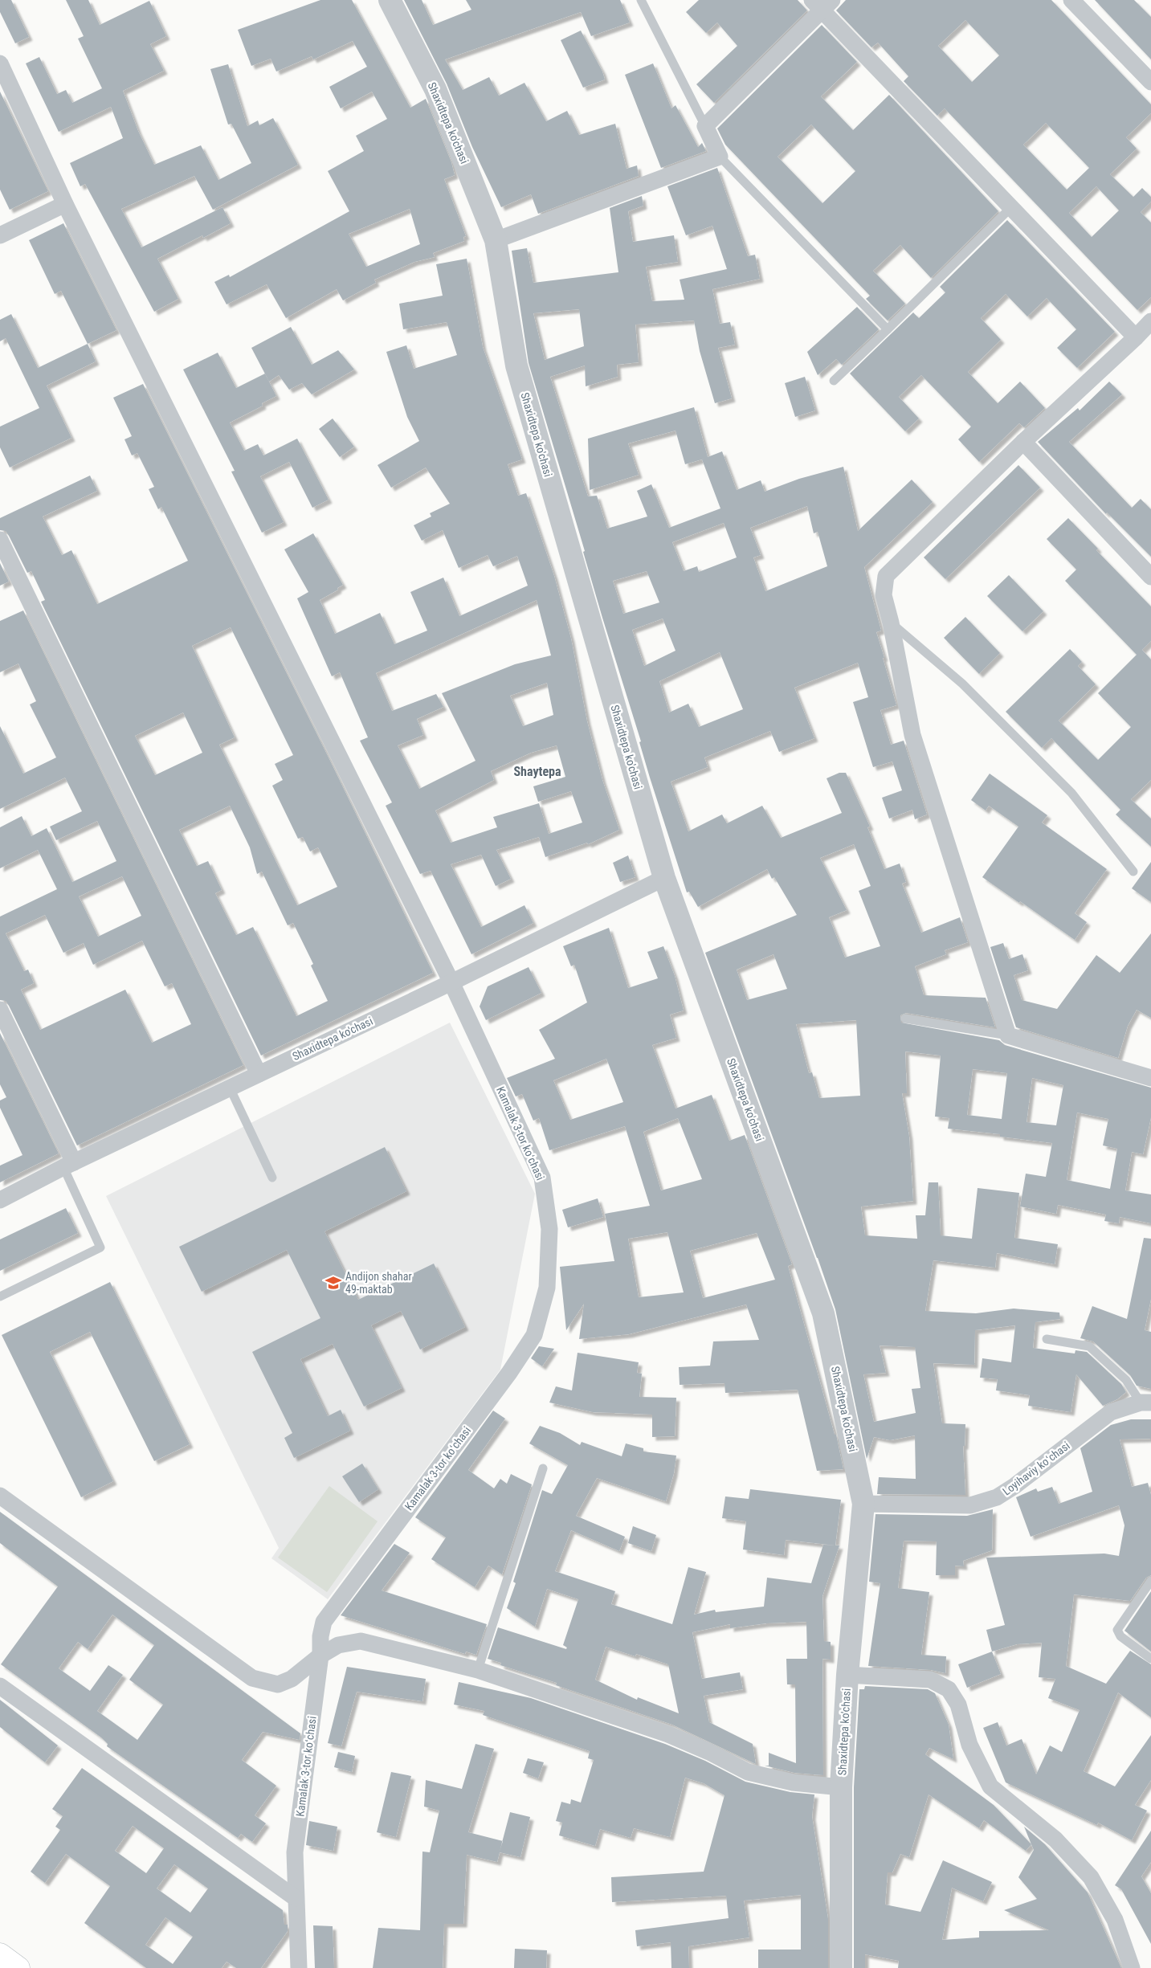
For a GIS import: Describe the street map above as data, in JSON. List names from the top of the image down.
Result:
{
  "streets": {
    "street": ["Shaxidtepa ko'chasi", "Kamalak 3-tor koʻchasi", "Loyihaviy koʻchasi"]
  },
  "crossings": [
    ["Shaxidtepa ko'chasi", "Kamalak 3-tor koʻchasi"],
    ["Shaxidtepa ko'chasi", "Loyihaviy koʻchasi"]
  ],
  "districts": ["Shaytepa"],
  "places": {
    "school or university": ["Andijon shahar 49-maktab"]
  }
}
